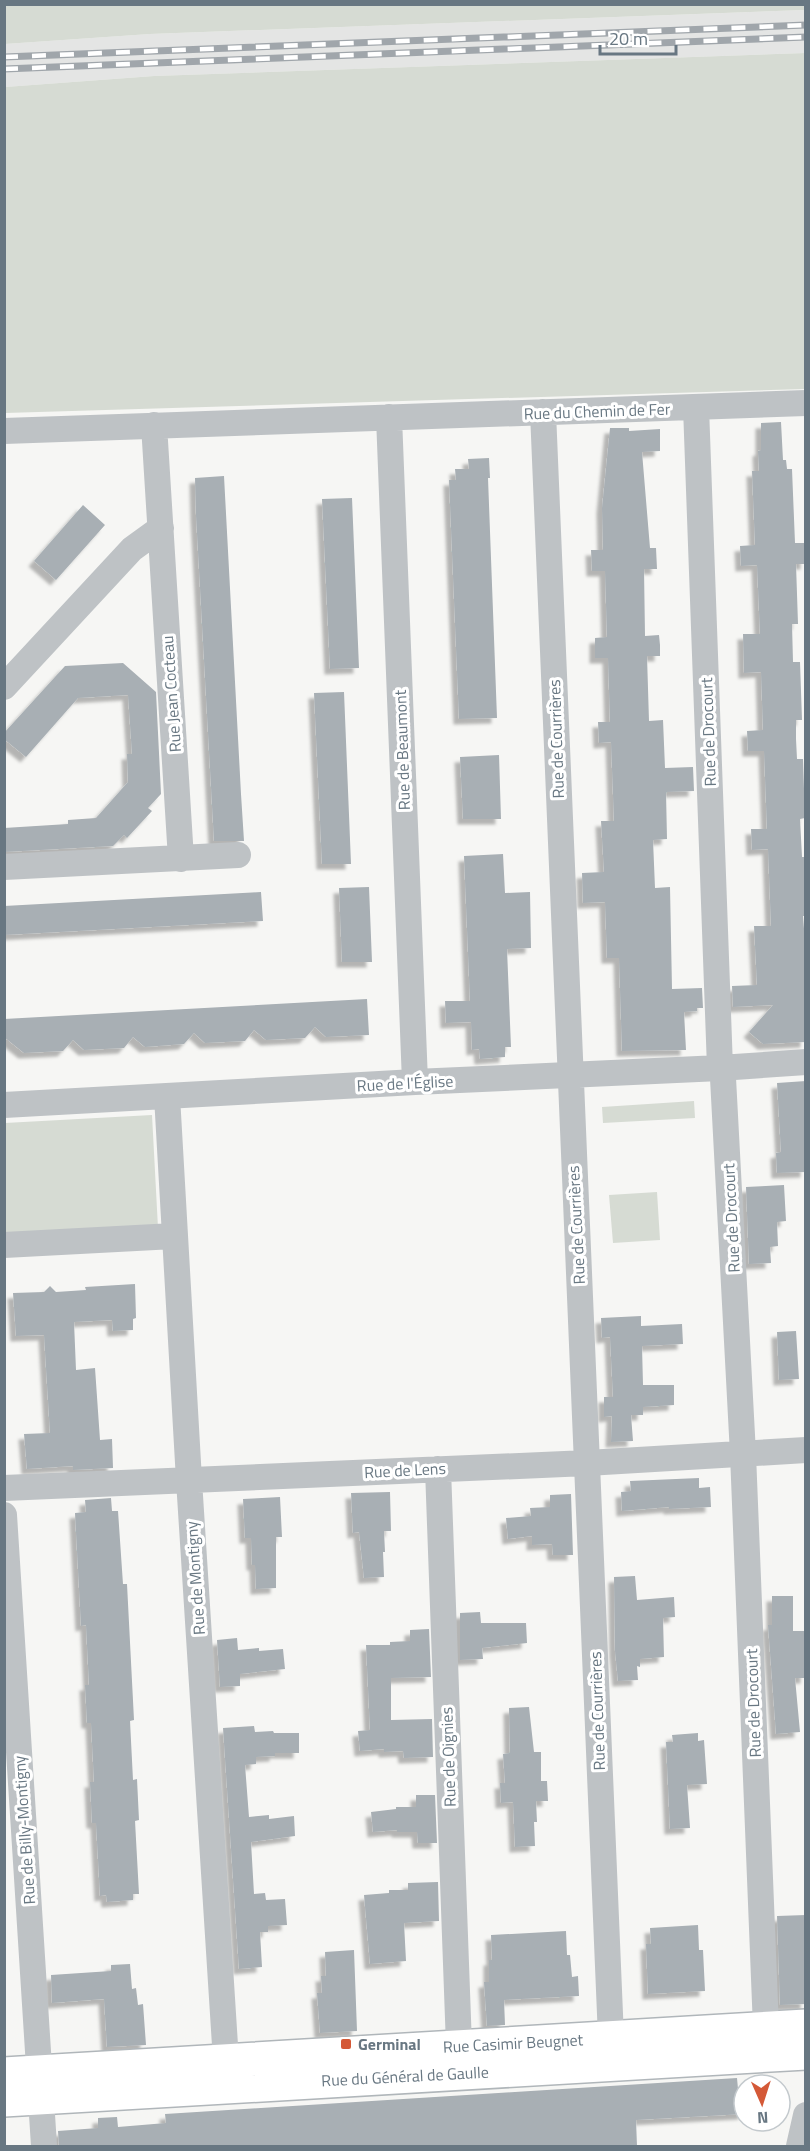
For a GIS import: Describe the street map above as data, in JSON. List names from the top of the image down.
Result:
{
  "streets": {
    "main road": ["Rue Casimir Beugnet", "Rue du Général de Gaulle"],
    "street": [
      "Rue du Chemin de Fer",
      "Rue Jean Cocteau",
      "Rue de Drocourt",
      "Rue de Courrières",
      "Rue de Beaumont",
      "Rue de l'Église",
      "Rue de Lens",
      "Rue de Montigny",
      "Rue de Oignies",
      "Rue de Billy-Montigny"
    ]
  },
  "crossings": [
    ["Rue du Chemin de Fer", "Rue Jean Cocteau"],
    ["Rue du Chemin de Fer", "Rue de Drocourt"],
    ["Rue du Chemin de Fer", "Rue de Courrières"],
    ["Rue du Chemin de Fer", "Rue de Beaumont"],
    ["Rue de Drocourt", "Rue de l'Église"],
    ["Rue de Drocourt", "Rue de Lens"],
    ["Rue de Drocourt", "Rue Casimir Beugnet"],
    ["Rue de Courrières", "Rue de l'Église"],
    ["Rue de Courrières", "Rue de Lens"],
    ["Rue de Courrières", "Rue Casimir Beugnet"],
    ["Rue de Beaumont", "Rue de l'Église"],
    ["Rue de l'Église", "Rue de Montigny"],
    ["Rue de Lens", "Rue de Montigny"],
    ["Rue de Lens", "Rue de Oignies"],
    ["Rue de Montigny", "Rue Casimir Beugnet"],
    ["Rue de Oignies", "Rue Casimir Beugnet"],
    ["Rue de Billy-Montigny", "Rue Casimir Beugnet"],
    ["Rue de Billy-Montigny", "Rue du Général de Gaulle"],
    ["Rue Casimir Beugnet", "Rue du Général de Gaulle"]
  ],
  "places": {
    "transit": ["Germinal"]
  },
  "scale_bar": "20 m",
  "north": "bottom"
}
